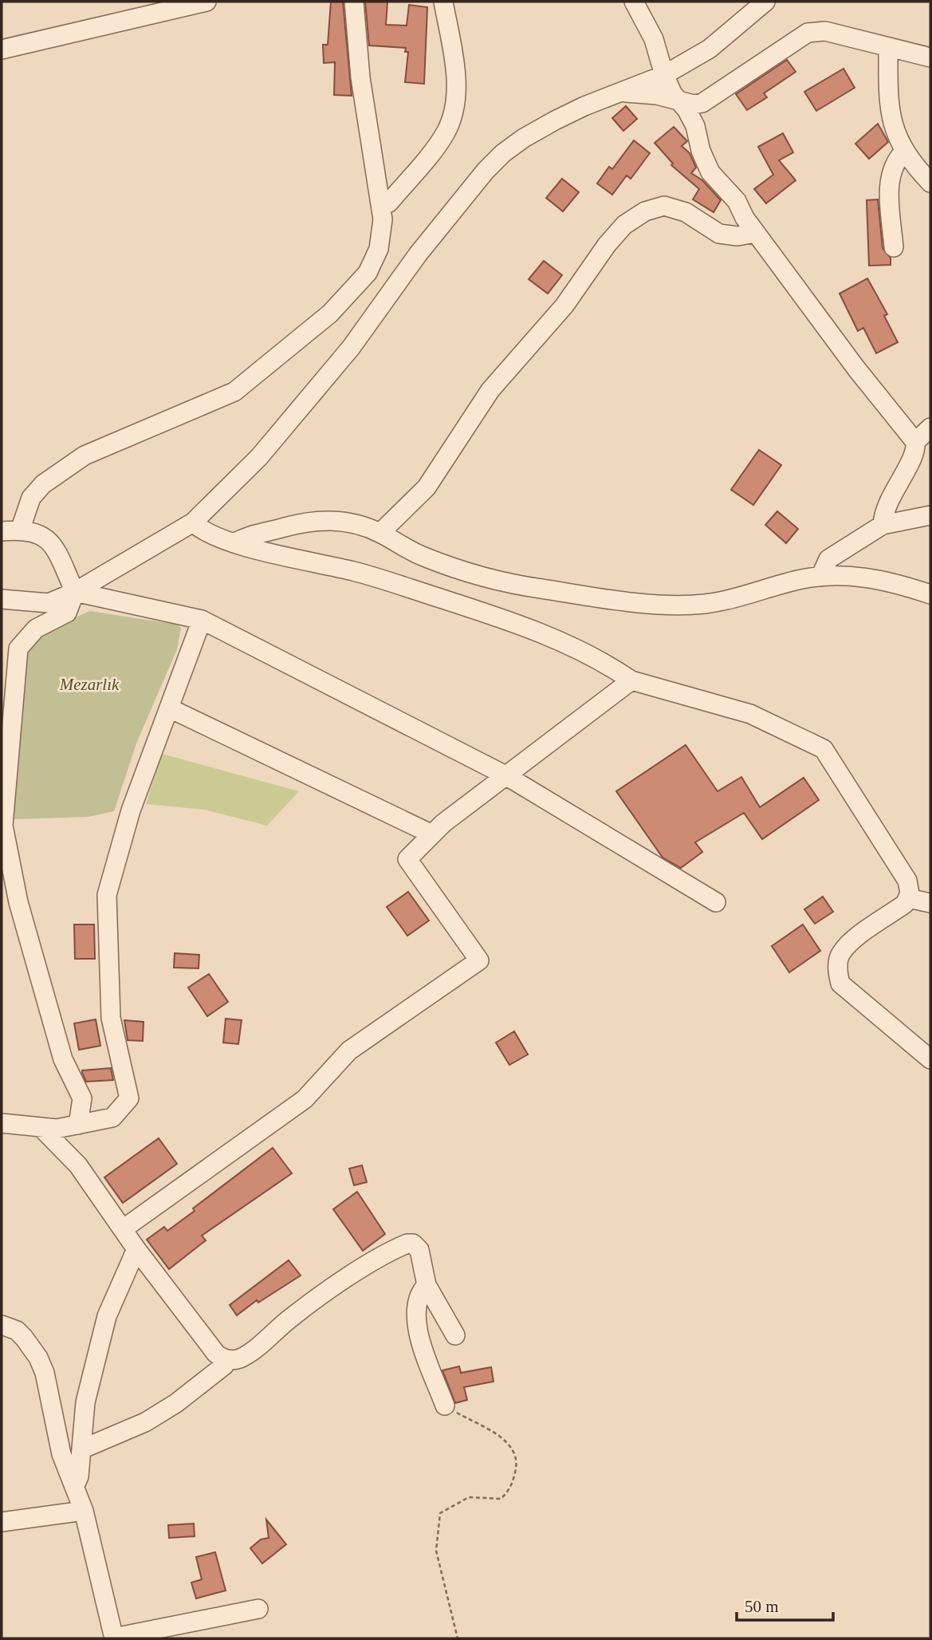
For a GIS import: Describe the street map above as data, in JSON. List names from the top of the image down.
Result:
{
  "parks": ["Mezarlık"],
  "scale_bar": "50 m"
}
